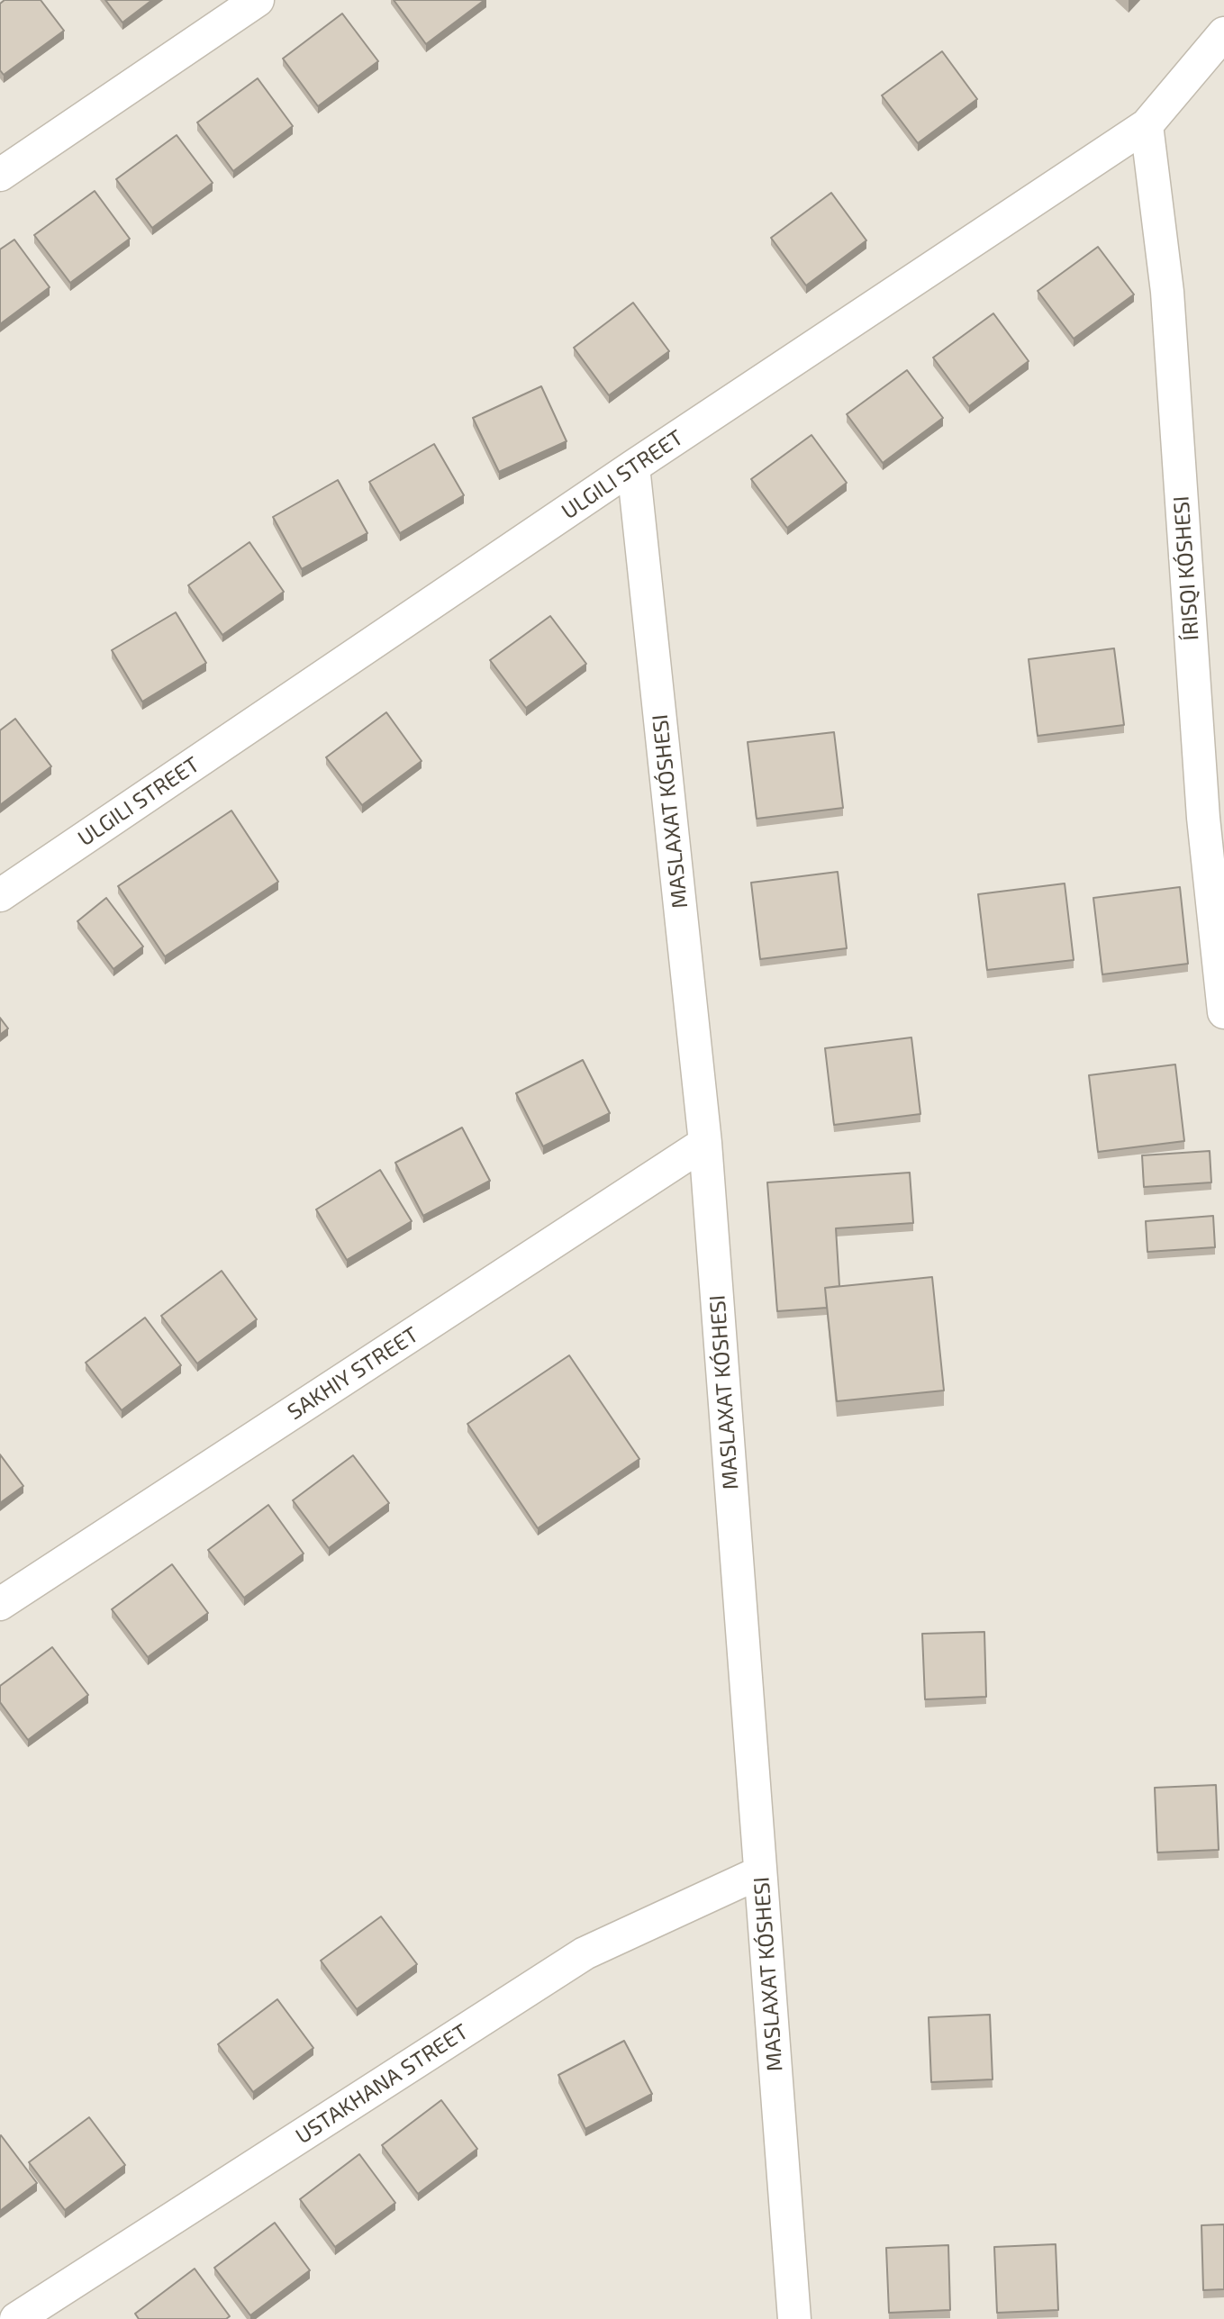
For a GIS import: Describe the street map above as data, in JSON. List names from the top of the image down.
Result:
{
  "streets": {
    "street": [
      "ULGILI STREET",
      "MASLAXAT KÓSHESI",
      "SAKHIY STREET",
      "USTAKHANA STREET"
    ]
  },
  "crossings": [
    ["ULGILI STREET", "MASLAXAT KÓSHESI"],
    ["MASLAXAT KÓSHESI", "SAKHIY STREET"],
    ["MASLAXAT KÓSHESI", "USTAKHANA STREET"]
  ]
}
